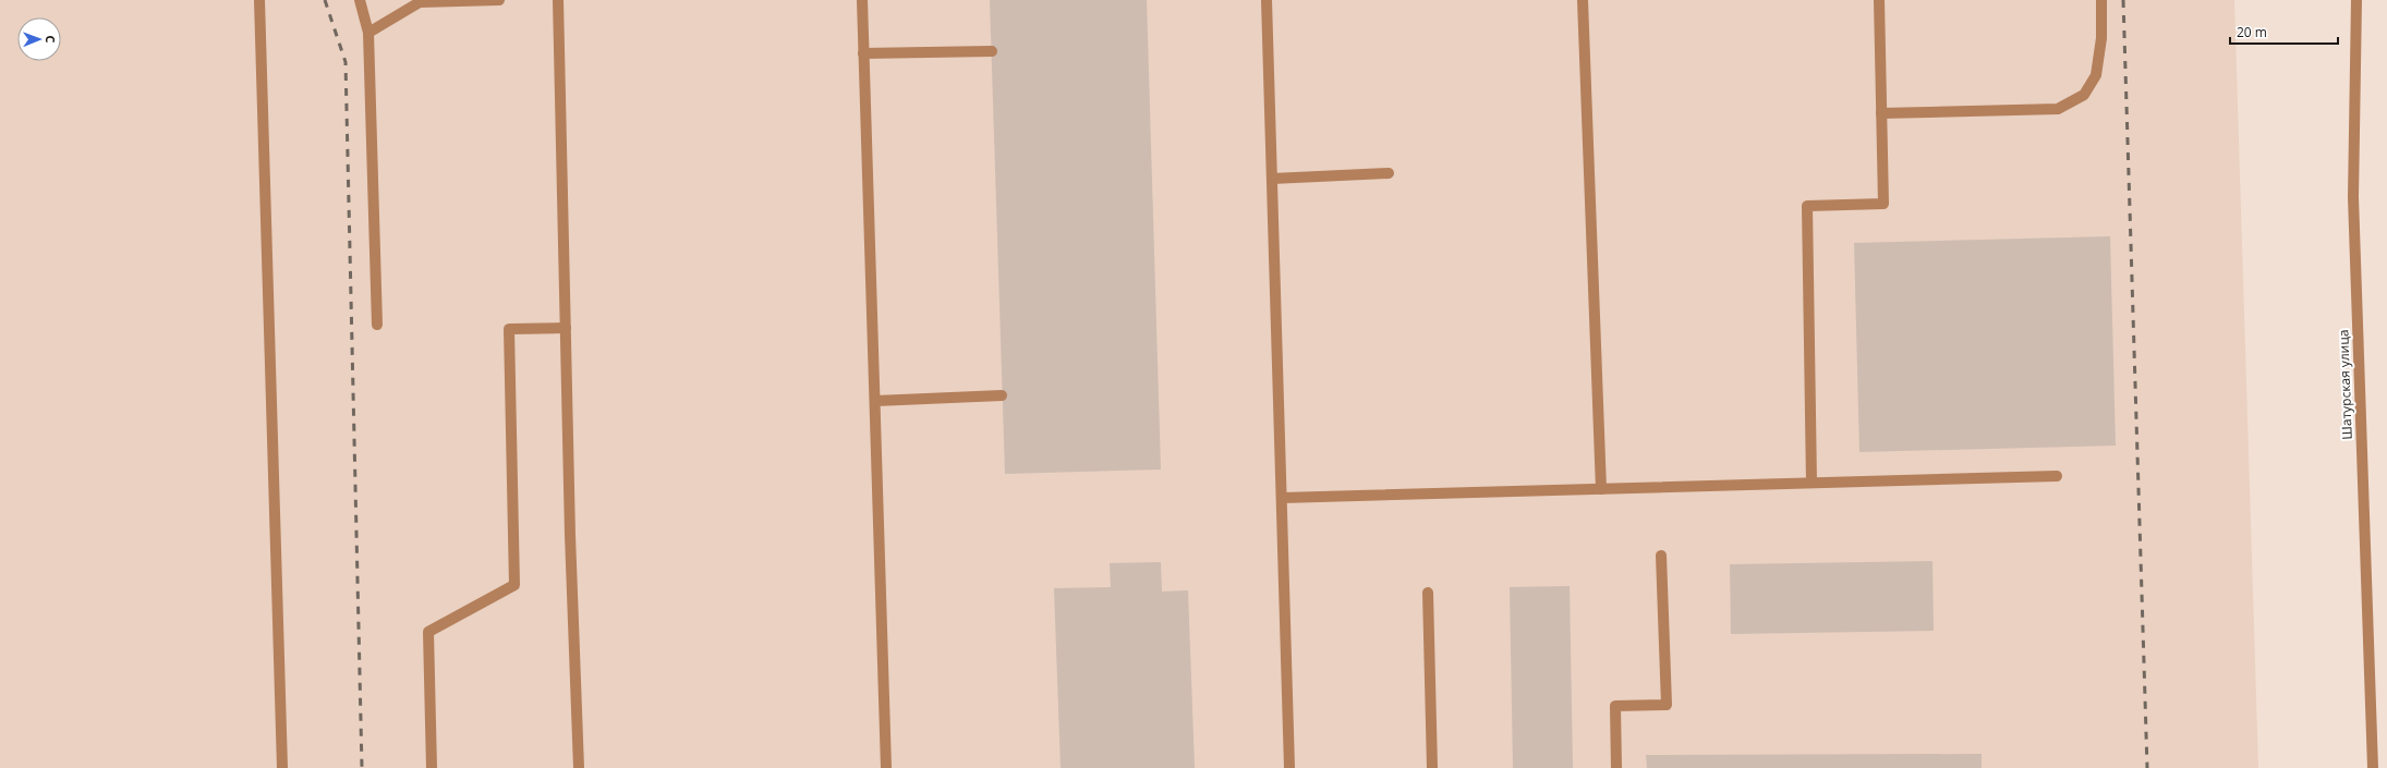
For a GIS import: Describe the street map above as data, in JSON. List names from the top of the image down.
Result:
{
  "streets": {
    "street": ["Шатурская улица"]
  },
  "scale_bar": "20 m",
  "north": "right"
}
